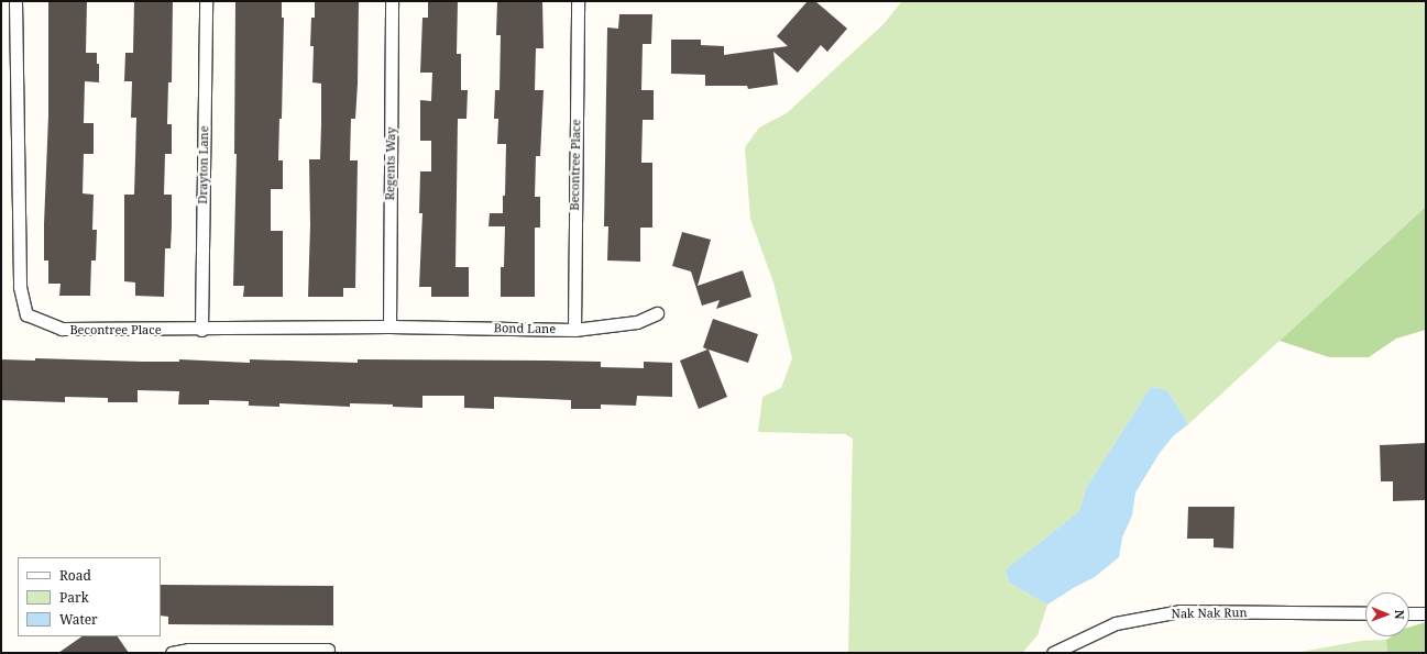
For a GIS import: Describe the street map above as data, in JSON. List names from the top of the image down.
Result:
{
  "streets": {
    "street": [
      "Regents Way",
      "Drayton Lane",
      "Becontree Place",
      "Bond Lane",
      "Nak Nak Run"
    ]
  },
  "crossings": [
    ["Regents Way", "Becontree Place"],
    ["Regents Way", "Bond Lane"],
    ["Drayton Lane", "Becontree Place"],
    ["Becontree Place", "Bond Lane"]
  ],
  "legend": ["Road", "Park", "Water"],
  "north": "right"
}
